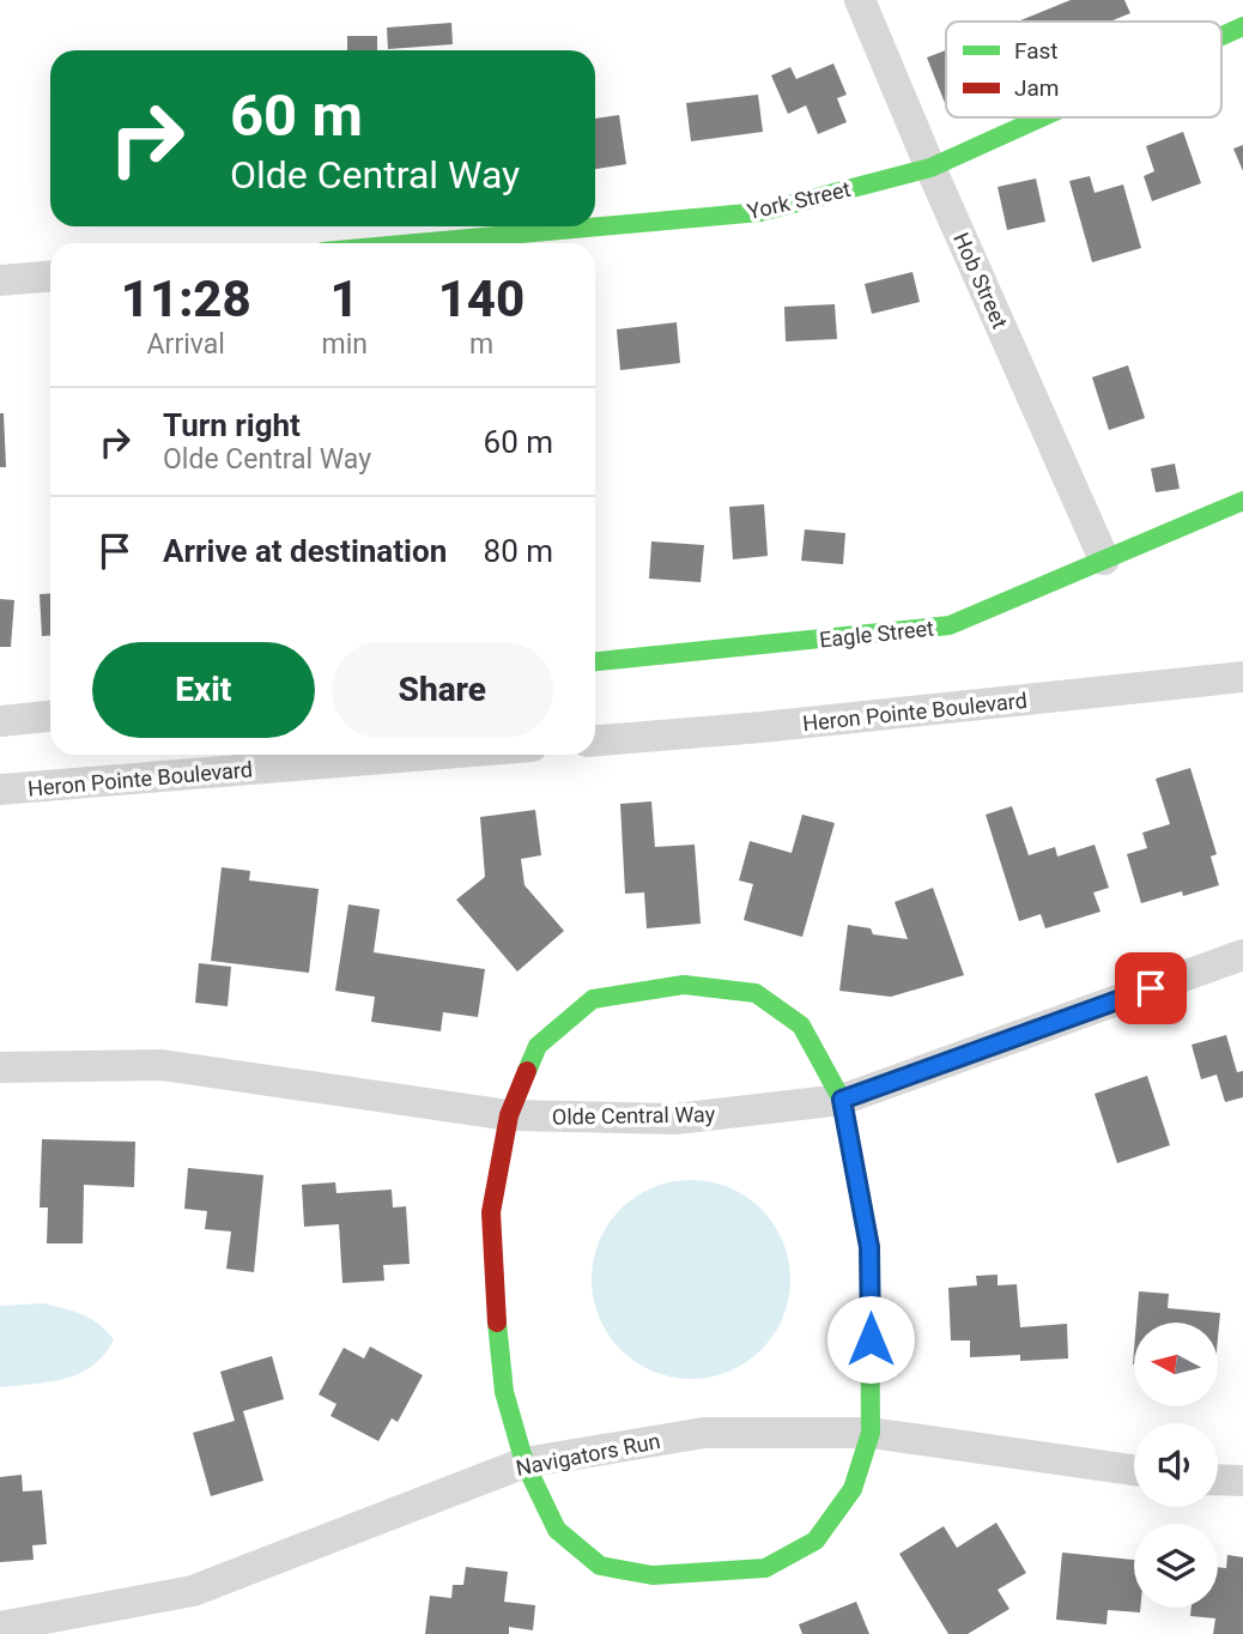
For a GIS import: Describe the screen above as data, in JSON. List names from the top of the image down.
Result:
{
  "streets": {
    "street": [
      "York Street",
      "Hob Street",
      "Eagle Street",
      "Heron Pointe Boulevard",
      "Olde Central Way",
      "Navigators Run"
    ]
  },
  "crossings": [
    ["York Street", "Hob Street"],
    ["Hob Street", "Eagle Street"]
  ],
  "legend": ["Fast", "Jam"],
  "north": "left",
  "page": {
    "turn": ["60 m", "Olde Central Way"],
    "eta": [
      "11:28",
      "Arrival",
      "1",
      "min",
      "140",
      "m"
    ],
    "list": [
      {
        "name": "Turn right",
        "note": "Olde Central Way",
        "value": "60 m"
      },
      {
        "name": "Arrive at destination",
        "value": "80 m"
      }
    ],
    "buttons": ["Exit", "Share"]
  }
}
